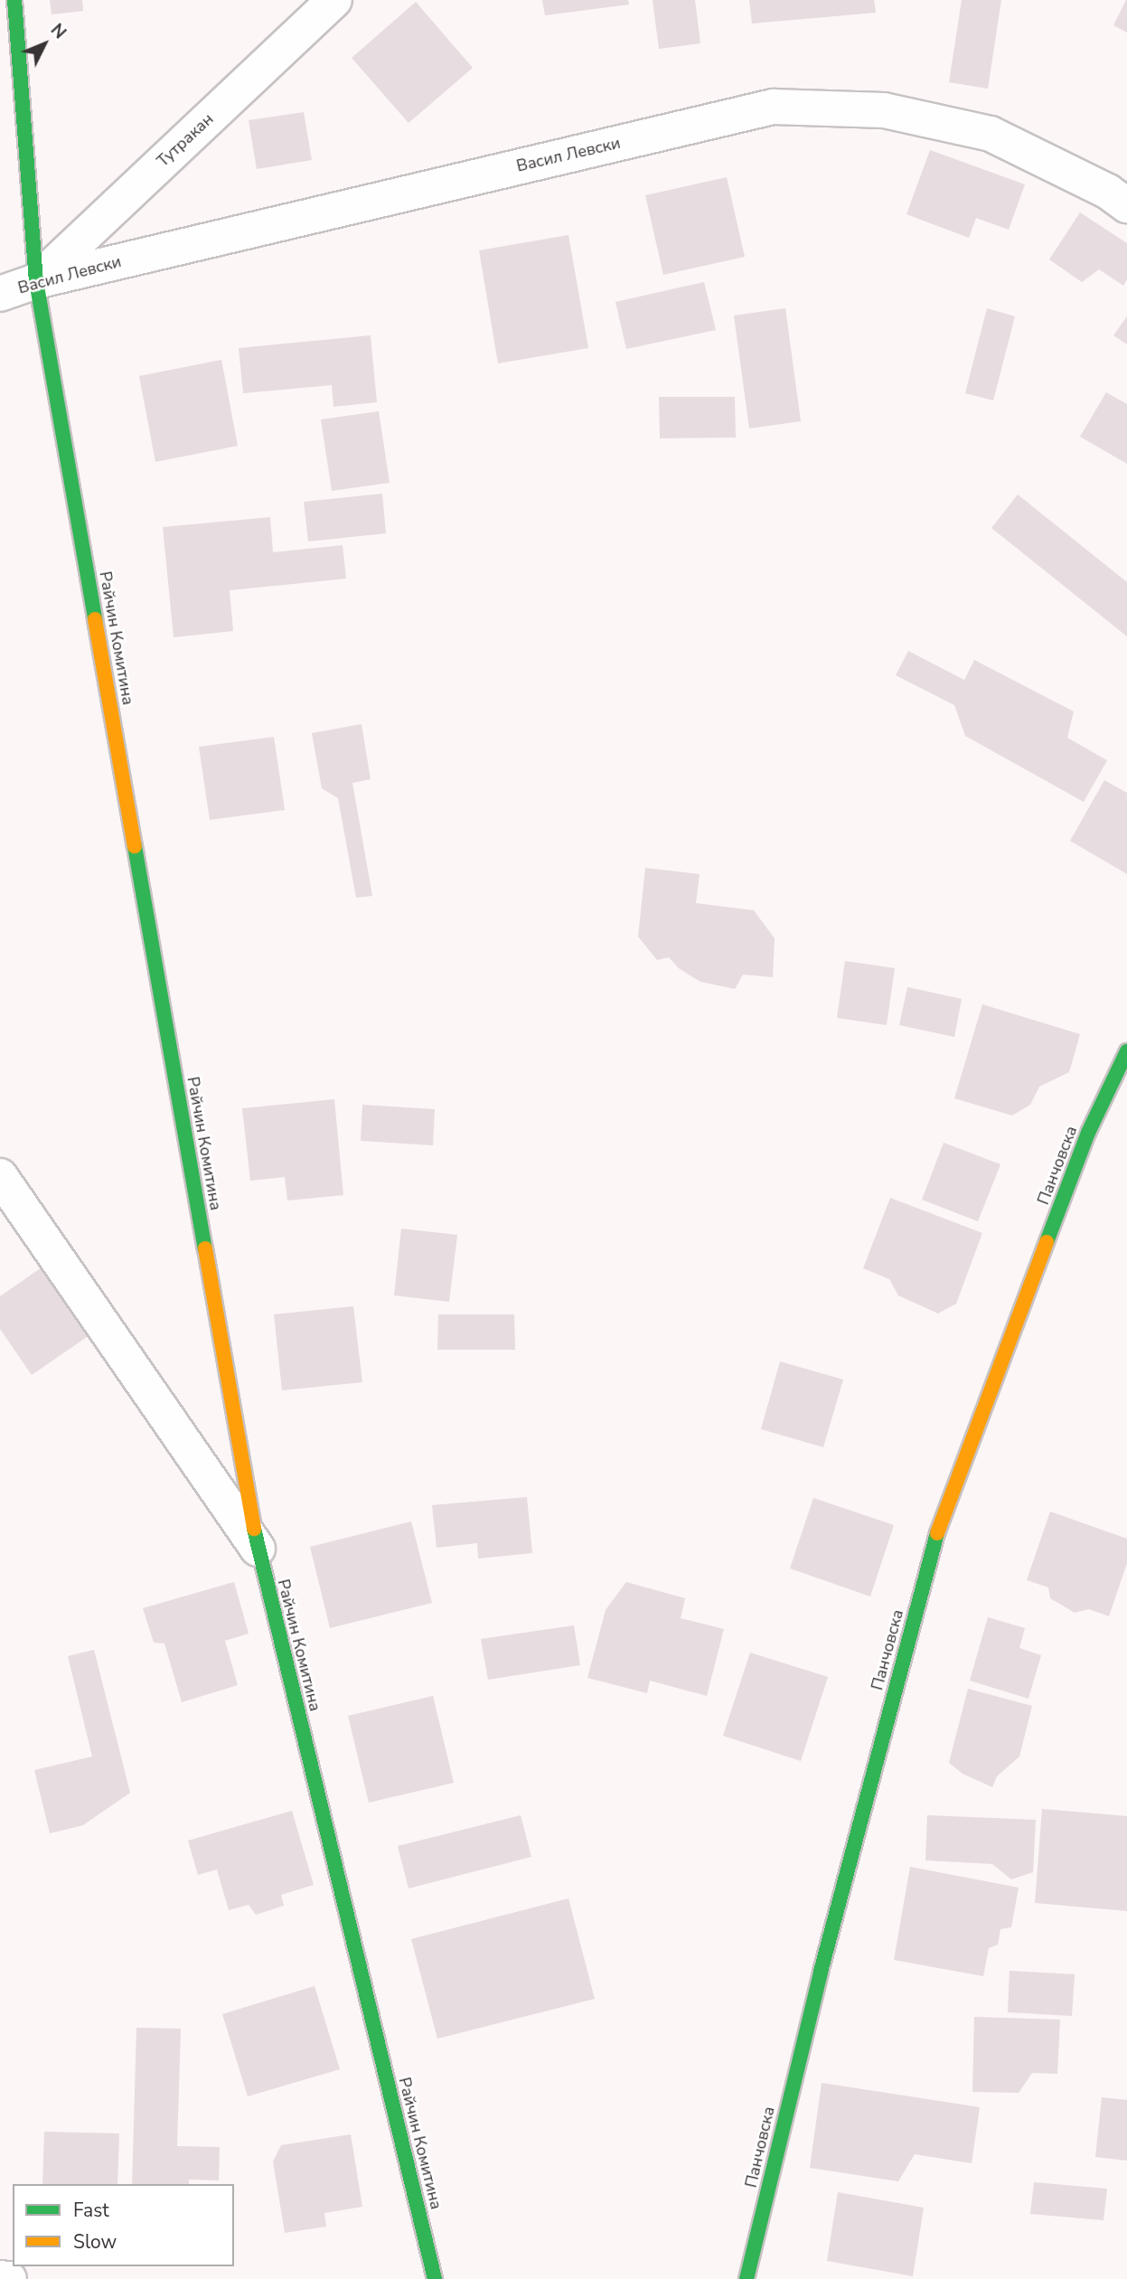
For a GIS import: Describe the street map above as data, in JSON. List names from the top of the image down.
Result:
{
  "streets": {
    "street": [
      "Тутракан",
      "Васил Левски",
      "Райчин Комитина",
      "Панчовска"
    ]
  },
  "crossings": [
    ["Тутракан", "Васил Левски"],
    ["Тутракан", "Райчин Комитина"],
    ["Васил Левски", "Райчин Комитина"]
  ],
  "legend": ["Fast", "Slow"],
  "north": "top right"
}
